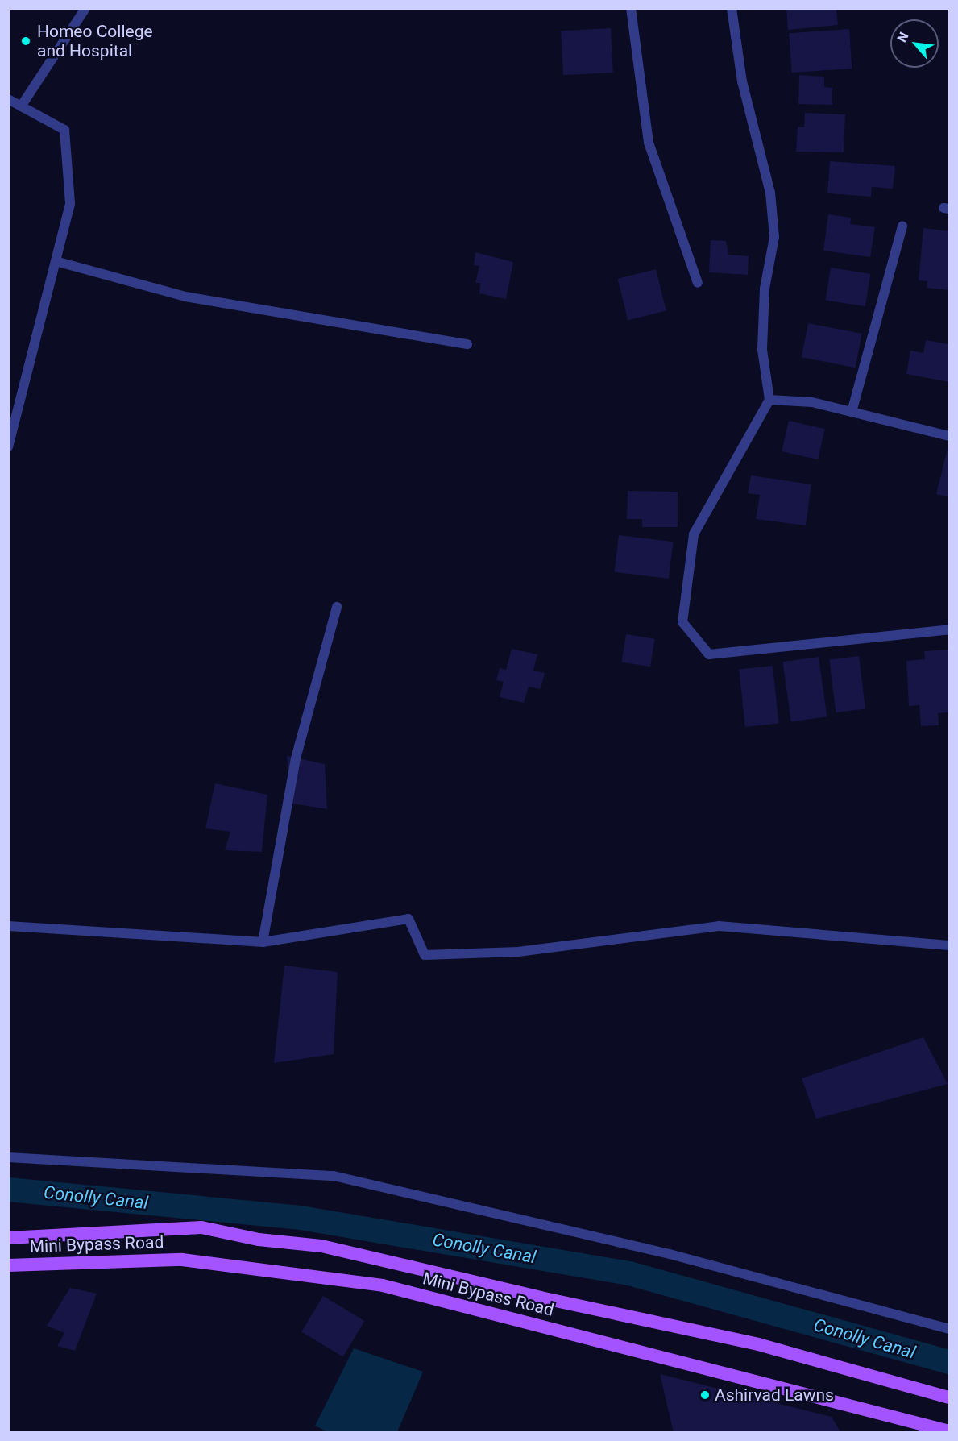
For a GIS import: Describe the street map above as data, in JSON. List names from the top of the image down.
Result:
{
  "streets": {
    "main road": ["Mini Bypass Road"]
  },
  "water": ["Conolly Canal"],
  "places": ["Homeo College and Hospital", "Ashirvad Lawns"],
  "north": "top left"
}
